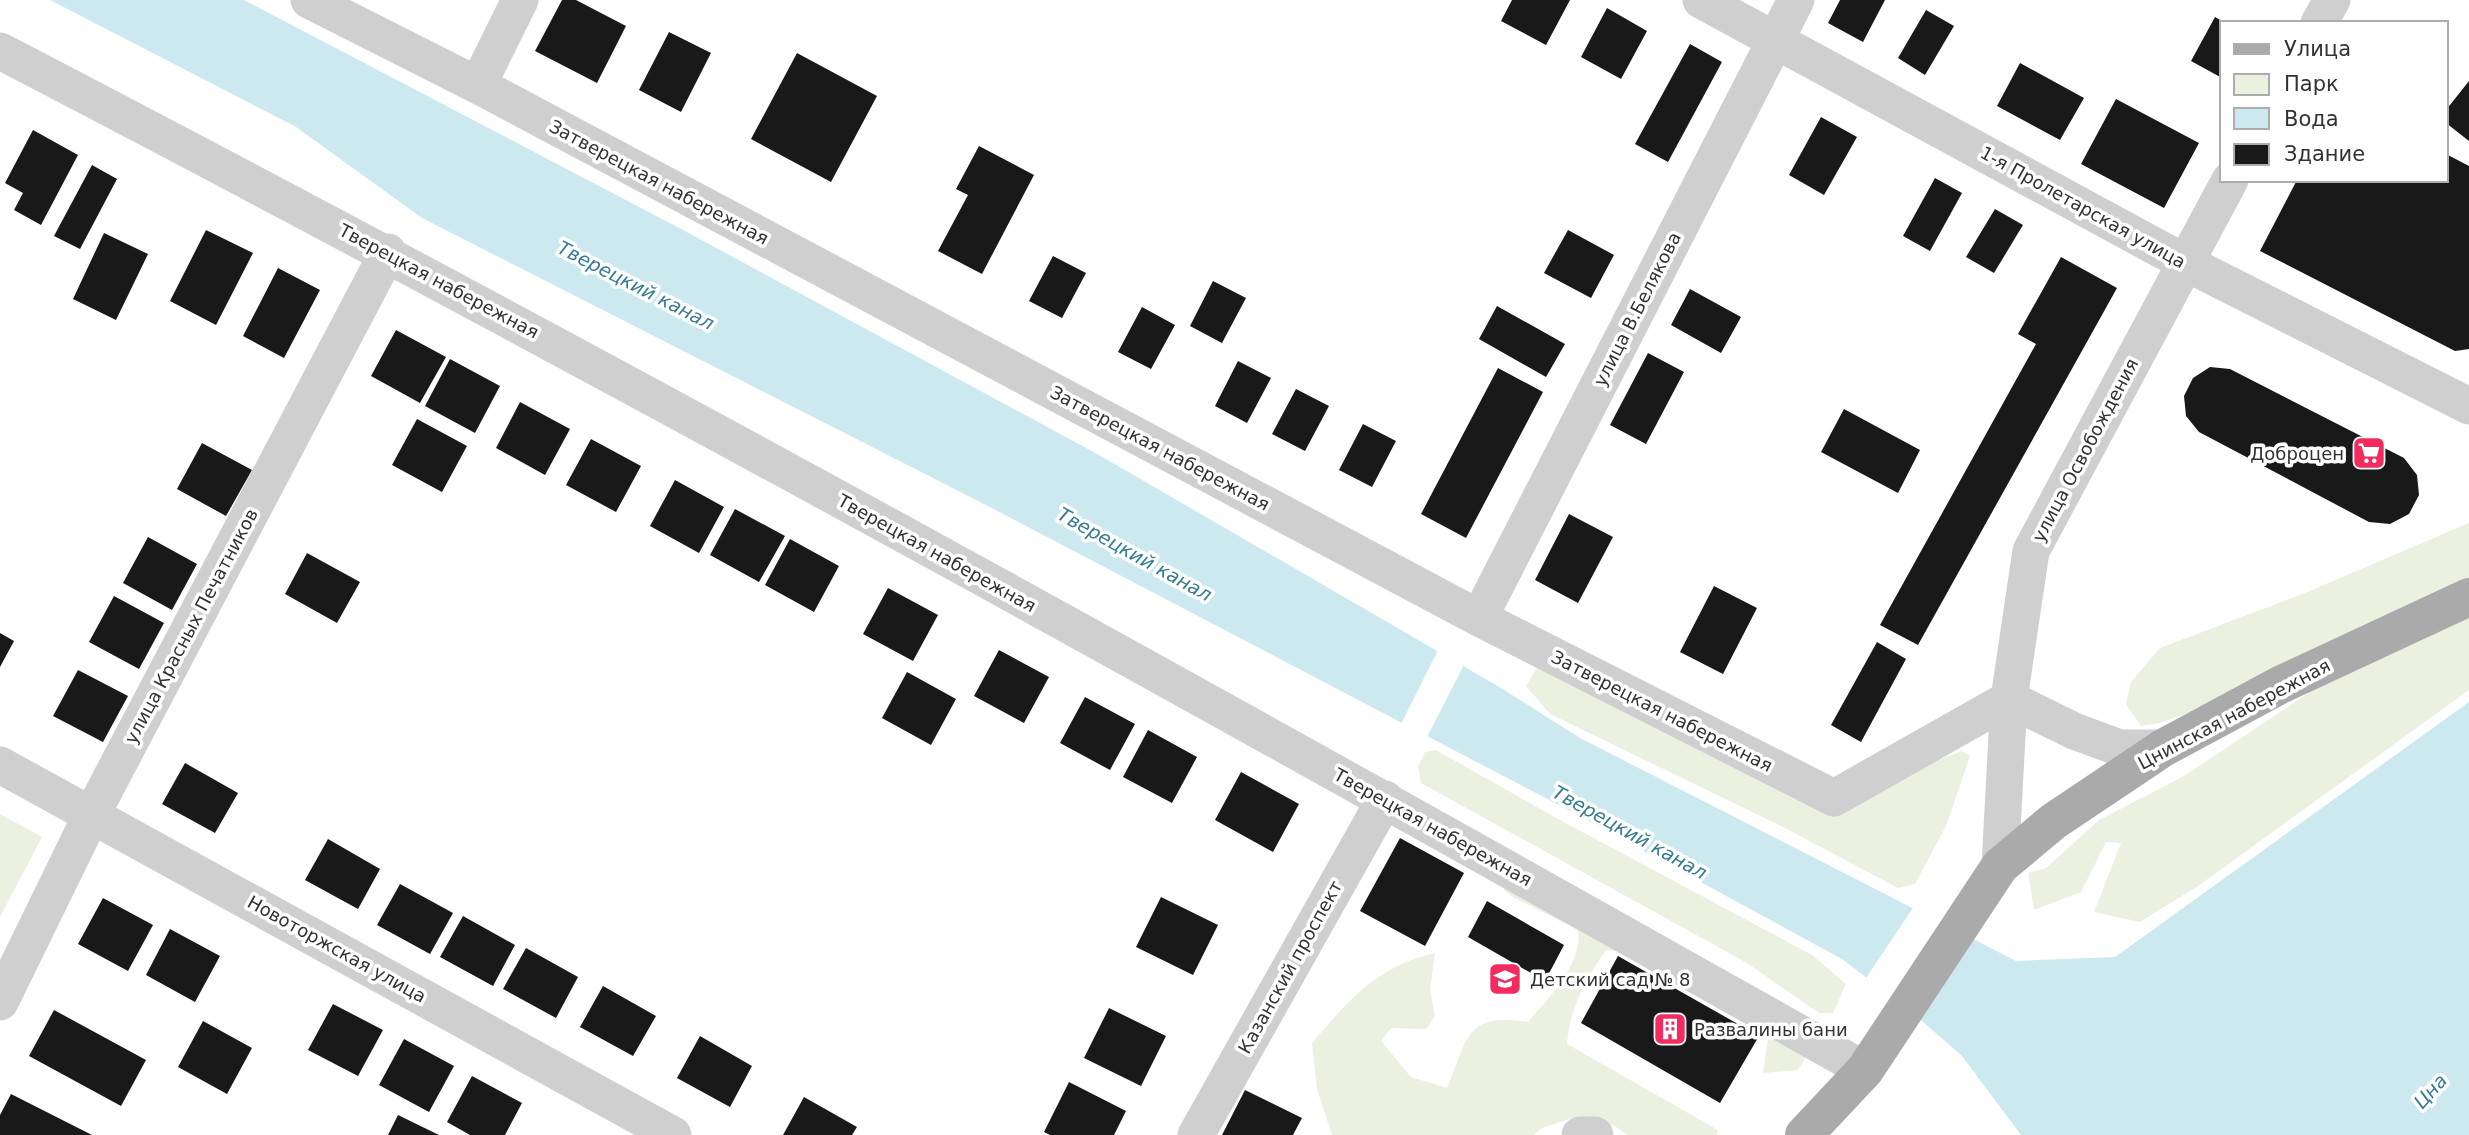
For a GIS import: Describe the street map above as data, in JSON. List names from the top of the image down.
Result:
{
  "streets": {
    "main road": ["Цнинская набережная"],
    "street": [
      "Затверецкая набережная",
      "1-я Пролетарская улица",
      "Тверецкая набережная",
      "улица В.Белякова",
      "улица Освобождения",
      "улица Красных Печатников",
      "Новоторжская улица",
      "Казанский проспект"
    ]
  },
  "crossings": [
    ["Затверецкая набережная", "улица В.Белякова"],
    ["Затверецкая набережная", "улица Освобождения"],
    ["1-я Пролетарская улица", "улица В.Белякова"],
    ["1-я Пролетарская улица", "улица Освобождения"],
    ["Тверецкая набережная", "улица Красных Печатников"],
    ["Тверецкая набережная", "Цнинская набережная"],
    ["Тверецкая набережная", "Казанский проспект"],
    ["улица Освобождения", "Цнинская набережная"],
    ["улица Красных Печатников", "Новоторжская улица"]
  ],
  "water": ["Тверецкий канал", "Цна"],
  "places": {
    "supermarket": ["Доброцен"],
    "school or university": ["Детский сад № 8"],
    "building": ["Развалины бани"]
  },
  "legend": [
    "Улица",
    "Парк",
    "Вода",
    "Здание"
  ]
}
